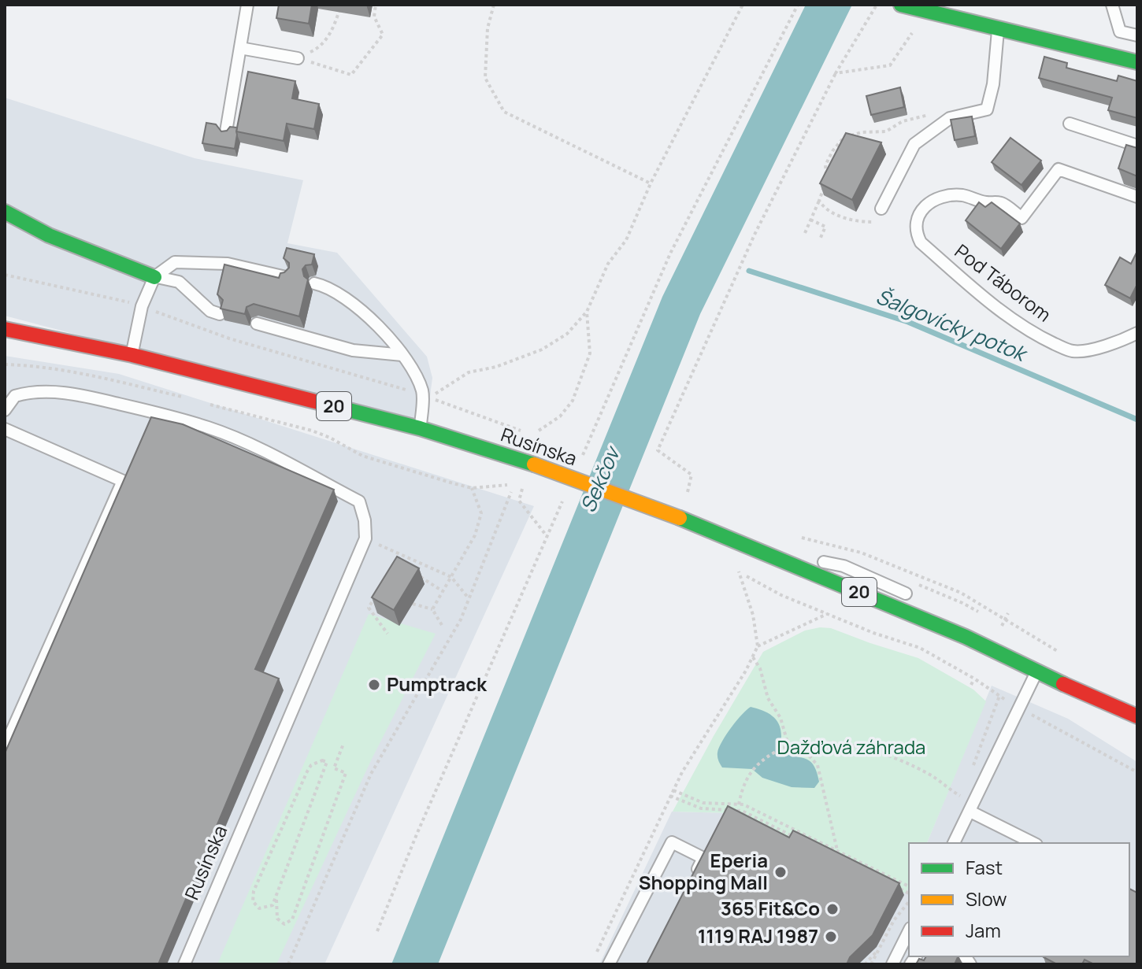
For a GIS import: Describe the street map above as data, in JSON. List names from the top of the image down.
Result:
{
  "streets": {
    "main road": ["20", "Rusínska"],
    "lane": ["Pod Táborom"]
  },
  "water": ["Šalgovícky potok", "Sekčov"],
  "parks": ["Dažďová záhrada"],
  "places": [
    "Pumptrack",
    "Eperia Shopping Mall",
    "365 Fit&Co",
    "1119 RAJ 1987"
  ],
  "legend": ["Fast", "Slow", "Jam"]
}
